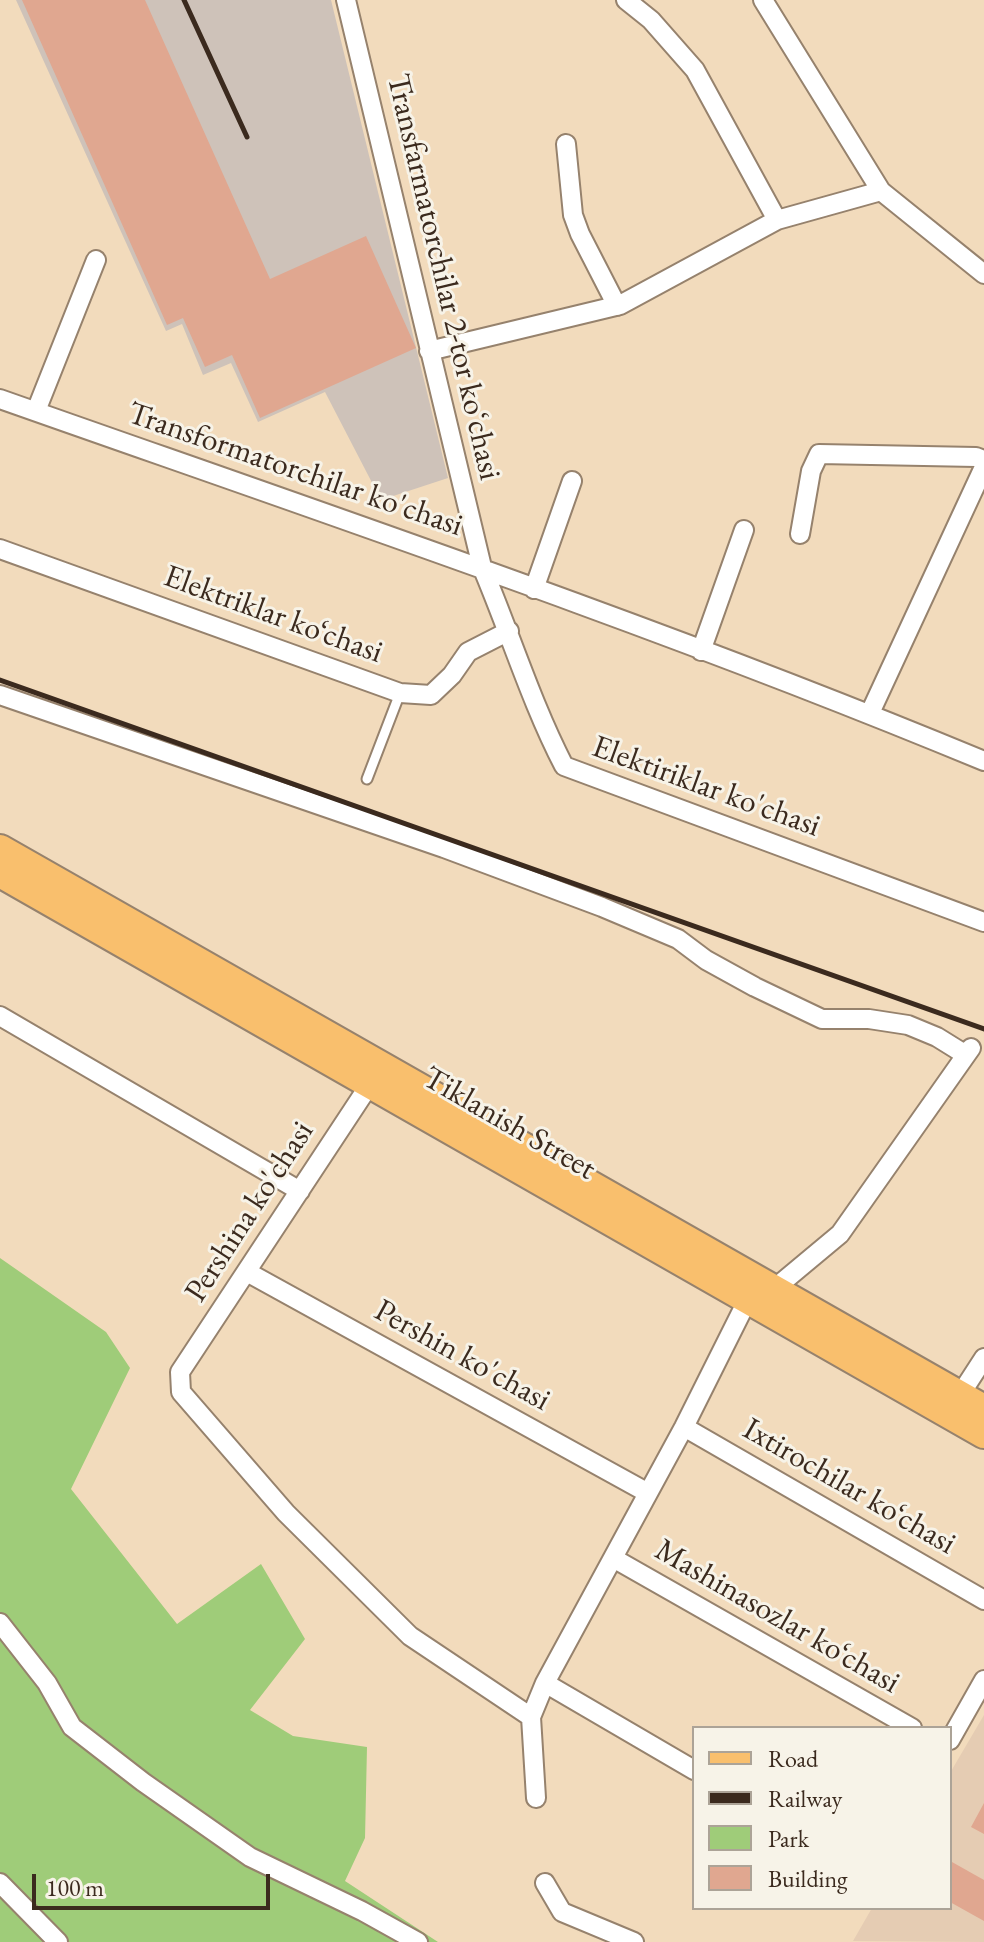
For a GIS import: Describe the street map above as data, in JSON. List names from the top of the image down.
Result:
{
  "streets": {
    "main road": ["Tiklanish Street"],
    "street": [
      "Transfarmatorchilar 2-tor koʻchasi",
      "Transformatorchilar ko'chasi",
      "Elektriklar ko‘chasi",
      "Elektiriklar ko'chasi",
      "Pershina ko'chasi",
      "Pershin ko'chasi",
      "Ixtirochilar ko‘chasi",
      "Mashinasozlar ko‘chasi"
    ]
  },
  "crossings": [
    ["Transfarmatorchilar 2-tor koʻchasi", "Transformatorchilar ko'chasi"],
    ["Transfarmatorchilar 2-tor koʻchasi", "Elektiriklar ko'chasi"],
    ["Transformatorchilar ko'chasi", "Elektiriklar ko'chasi"],
    ["Elektriklar ko‘chasi", "Elektiriklar ko'chasi"],
    ["Tiklanish Street", "Pershina ko'chasi"],
    ["Pershina ko'chasi", "Pershin ko'chasi"]
  ],
  "legend": [
    "Road",
    "Railway",
    "Park",
    "Building"
  ],
  "scale_bar": "100 m"
}
